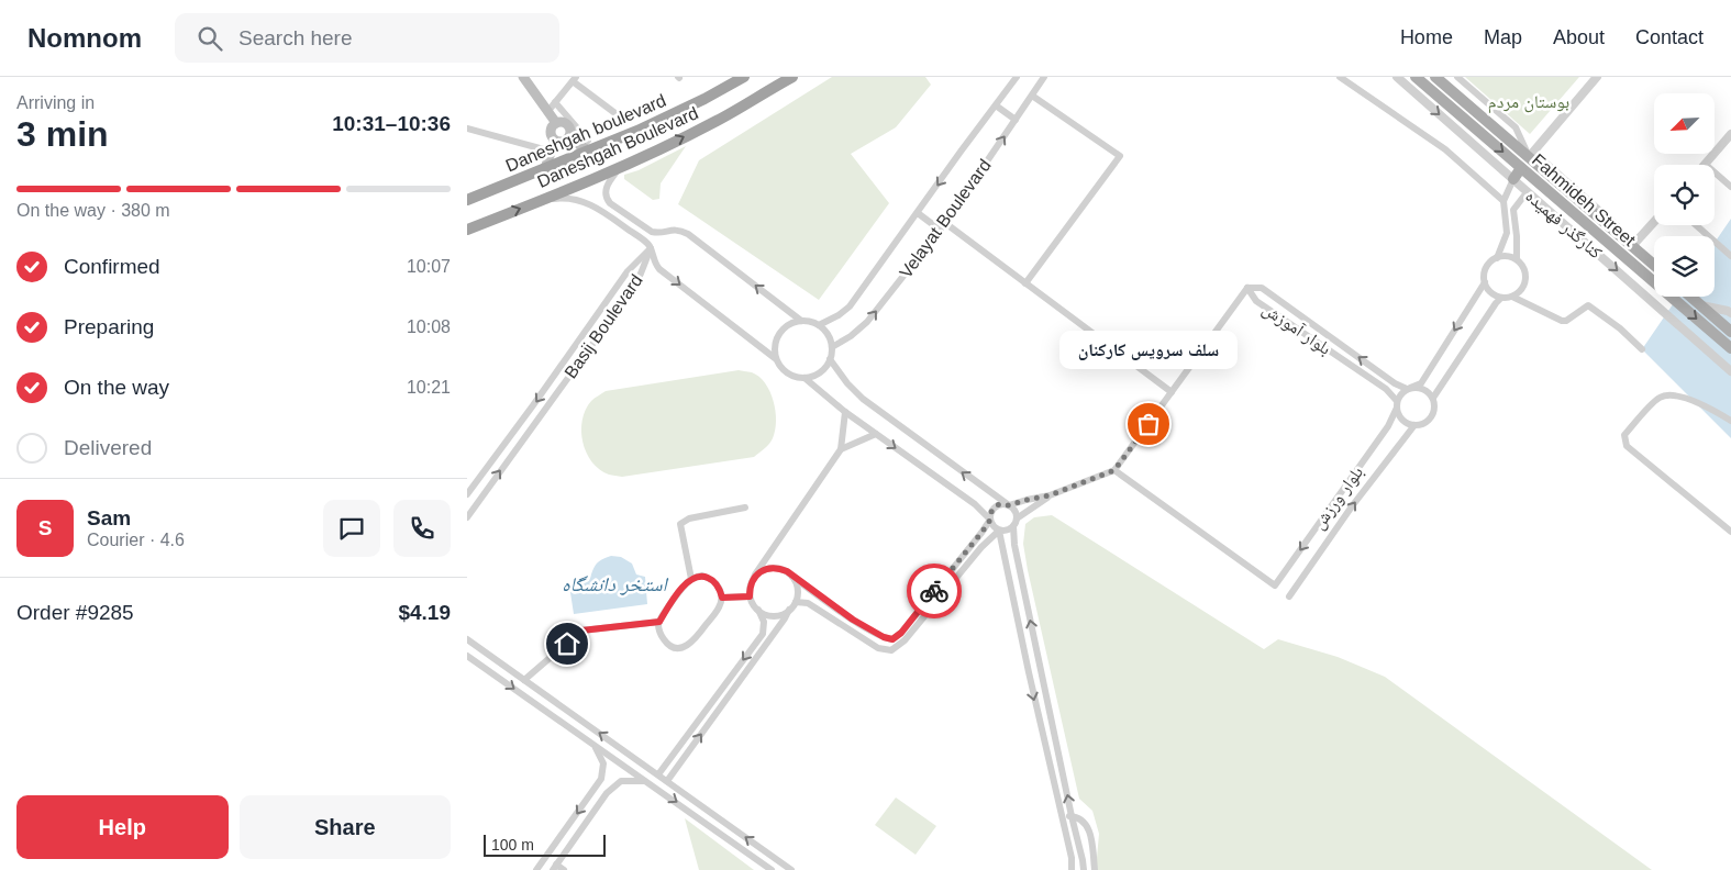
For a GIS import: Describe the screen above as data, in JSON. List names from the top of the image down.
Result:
{
  "streets": {
    "highway": ["Daneshgah boulevard", "Daneshgah Boulevard"],
    "main road": ["Fahmideh Street"],
    "street": [
      "Velayat Boulevard",
      "کنارگذر فهمیده",
      "Basij Boulevard",
      "بلوار آموزش",
      "بلوار ورزش"
    ]
  },
  "crossings": [
    ["بلوار آموزش", "بلوار ورزش"]
  ],
  "one_way": ["Daneshgah Boulevard"],
  "water": ["استخر دانشگاه"],
  "parks": ["بوستان مردم"],
  "places": ["سلف سرویس کارکنان"],
  "scale_bar": "100 m",
  "north": "bottom left",
  "page": {
    "header": "Nomnom",
    "search": "Search here",
    "nav": [
      "Home",
      "Map",
      "About",
      "Contact"
    ],
    "heading": ["3 min", "Arriving in", "10:31–10:36"],
    "panel": [
      "Sam",
      "Courier · 4.6",
      "Order #9285",
      "$4.19"
    ],
    "bar": "On the way · 380 m",
    "list": [
      ["Confirmed", "10:07"],
      ["Preparing", "10:08"],
      ["On the way", "10:21"],
      "Delivered"
    ],
    "bubble": "سلف سرویس کارکنان",
    "round": "S",
    "buttons": ["Help", "Share"],
    "scale": "100 m"
  }
}
